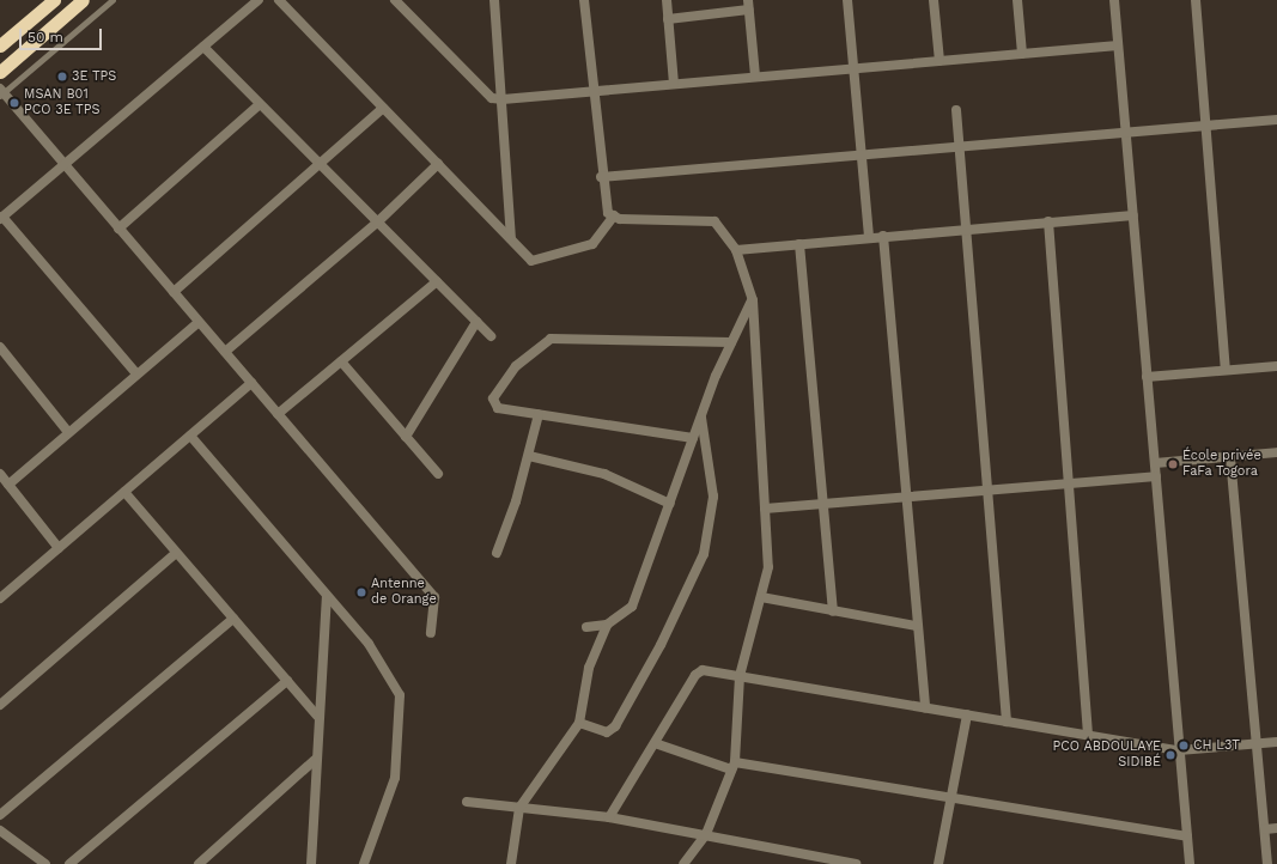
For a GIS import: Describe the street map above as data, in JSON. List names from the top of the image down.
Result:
{
  "places": [
    "3E TPS",
    "MSAN B01 PCO 3E TPS",
    "École privée FaFa Togora",
    "Antenne de Orange",
    "CH L3T",
    "PCO ABDOULAYE SIDIBÉ"
  ],
  "scale_bar": "50 m"
}
